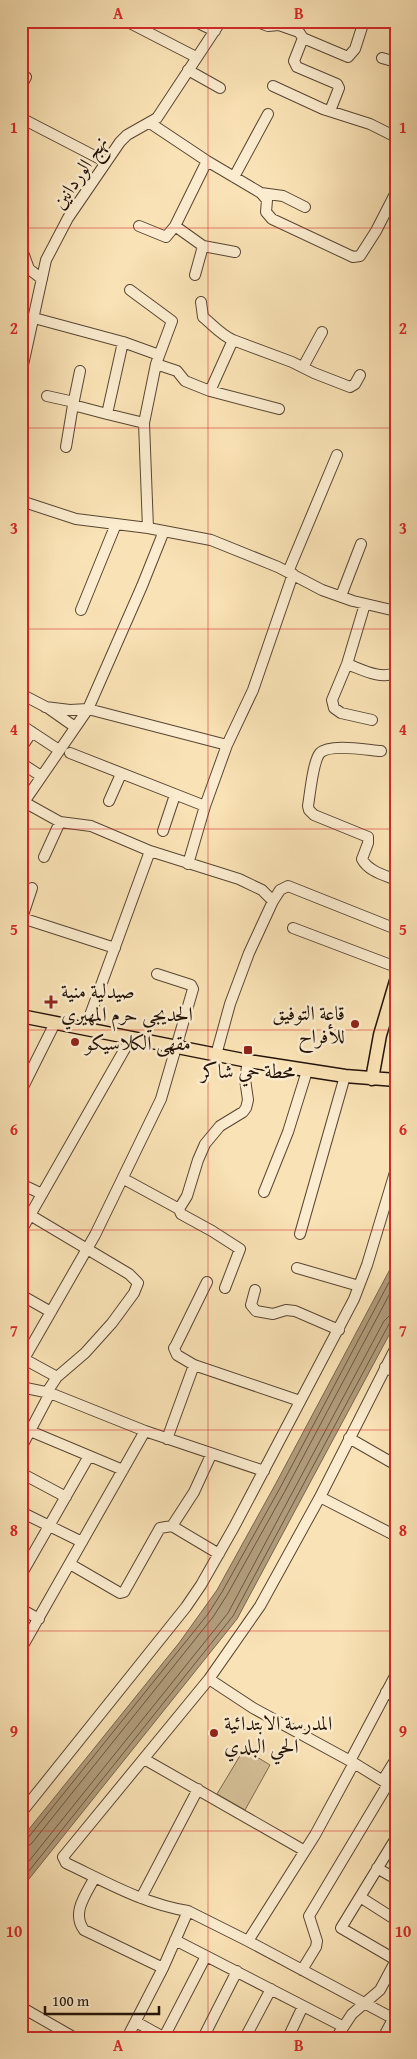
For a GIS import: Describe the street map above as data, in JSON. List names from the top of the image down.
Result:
{
  "streets": {
    "street": ["نهج الوردانين"]
  },
  "places": {
    "health": ["صيدلية منية الحديجي حرم المهيري"],
    "other": ["قاعة التوفيق للأفراح", "مقهى الكلاسيكو", "المدرسة الابتدائية الحي البلدي"],
    "transit": ["محطة حي شاكر"]
  },
  "scale_bar": "100 m",
  "grid": {
    "columns": ["A", "B"],
    "rows": [
      "1",
      "2",
      "3",
      "4",
      "5",
      "6",
      "7",
      "8",
      "9",
      "10"
    ]
  }
}
